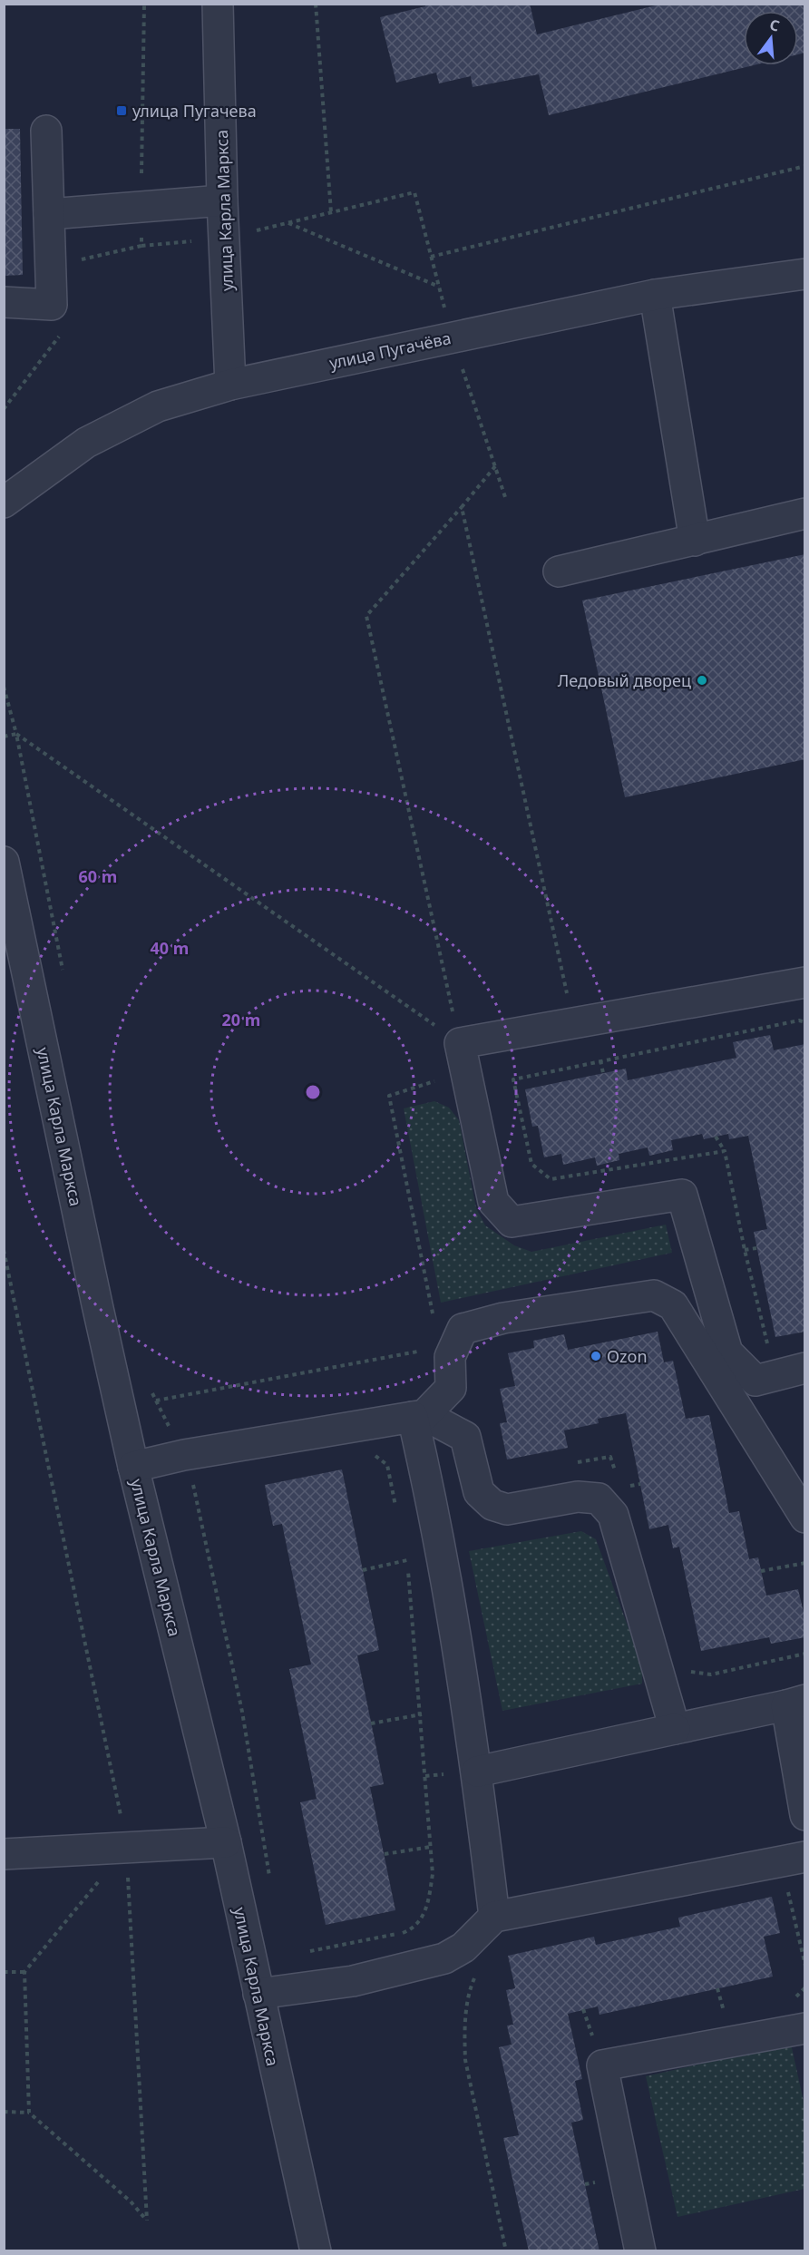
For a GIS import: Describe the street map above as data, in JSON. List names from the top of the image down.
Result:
{
  "streets": {
    "street": ["улица Карла Маркса", "улица Пугачёва"]
  },
  "crossings": [
    ["улица Карла Маркса", "улица Пугачёва"]
  ],
  "places": {
    "transit": ["улица Пугачева"],
    "other": ["Ледовый дворец", "Ozon"]
  },
  "north": "top",
  "rings": ["60 m", "40 m", "20 m"]
}
